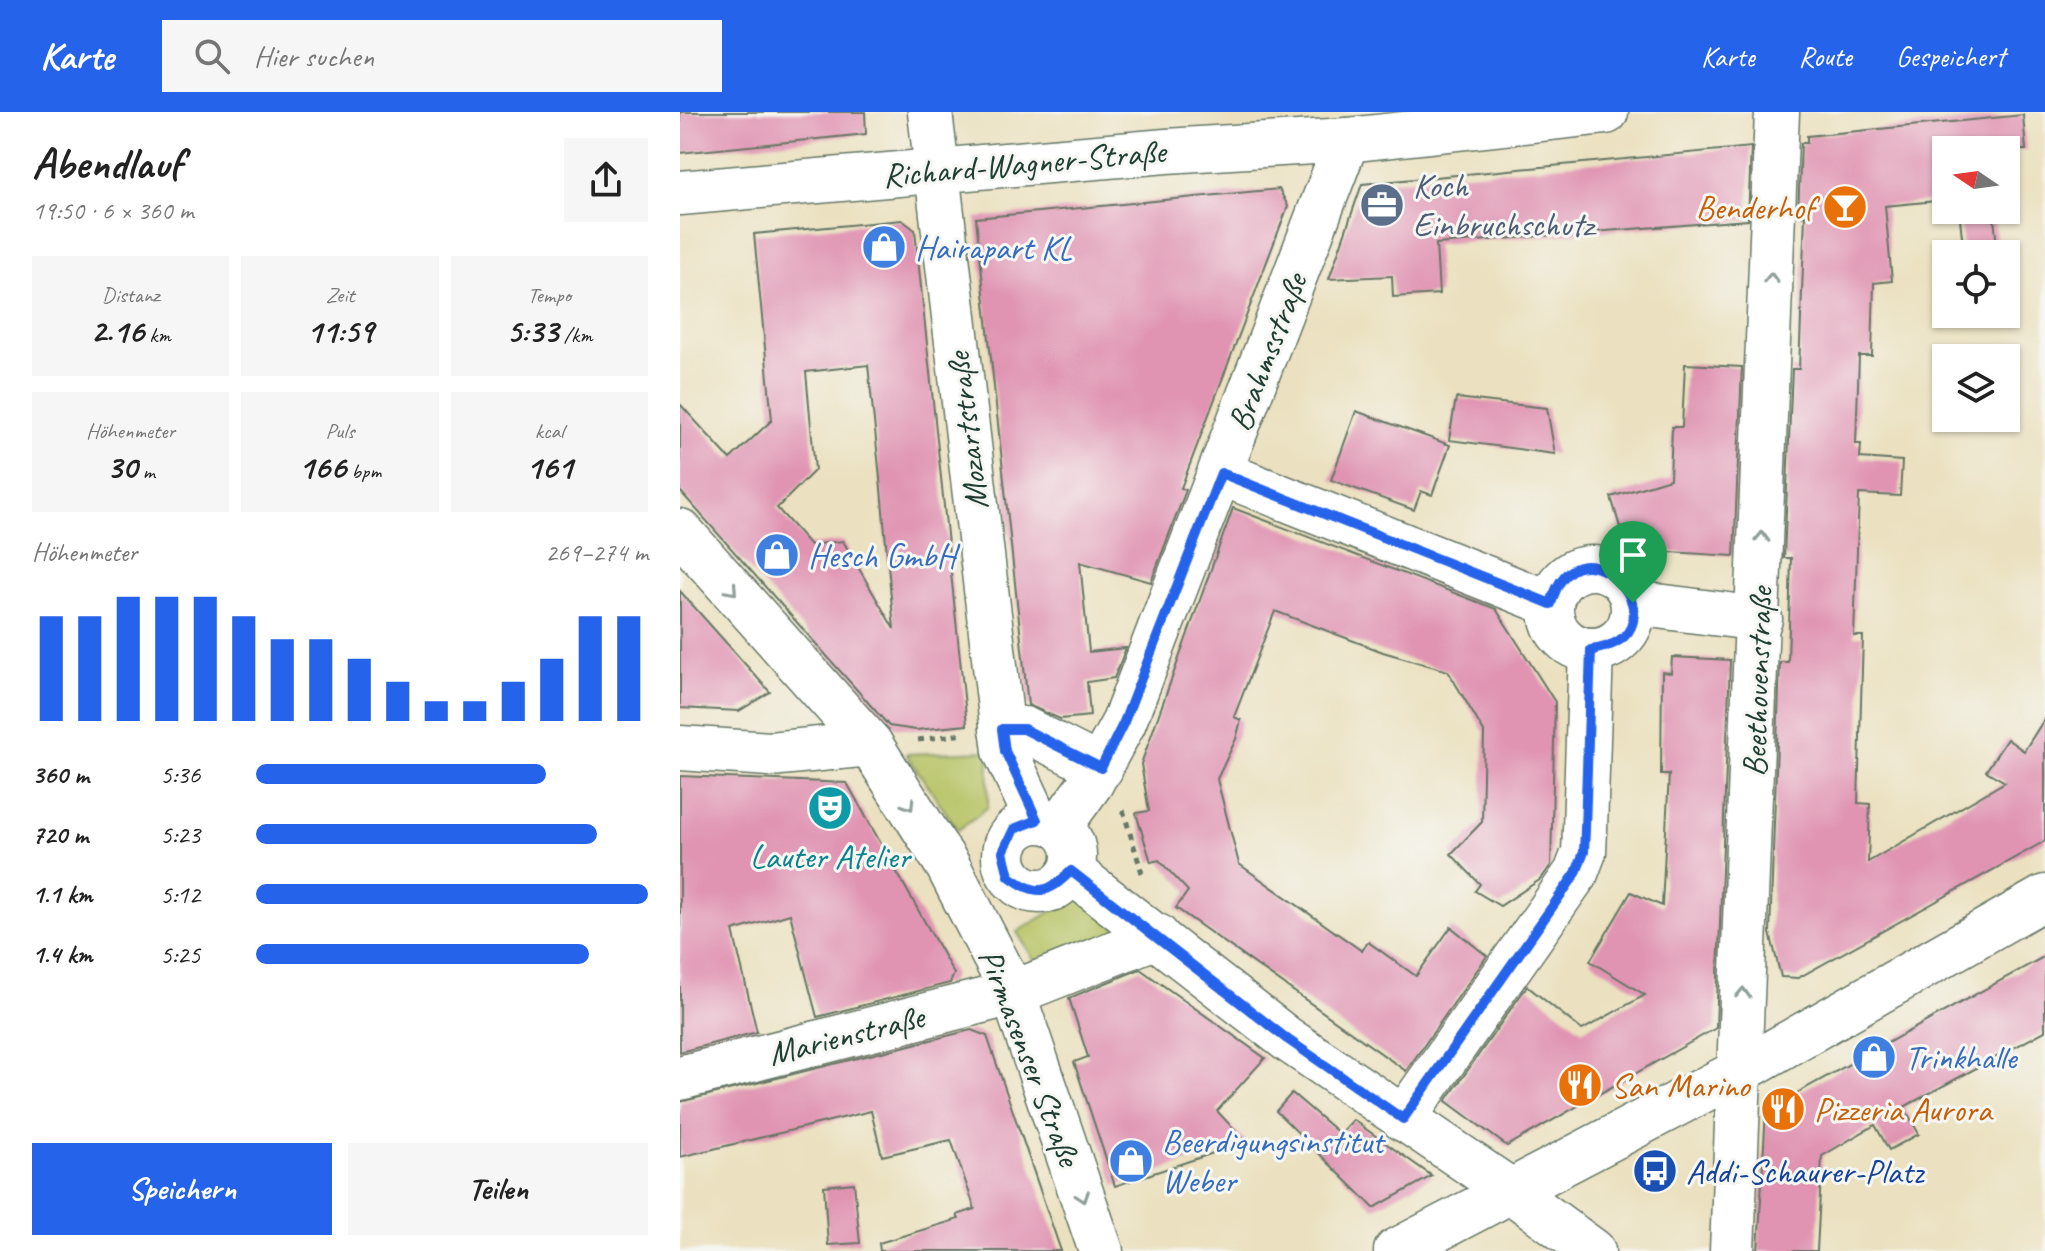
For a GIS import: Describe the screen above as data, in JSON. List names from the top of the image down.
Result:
{
  "streets": {
    "street": [
      "Richard-Wagner-Straße",
      "Brahmsstraße",
      "Mozartstraße",
      "Beethovenstraße",
      "Marienstraße",
      "Pirmasenser Straße"
    ]
  },
  "crossings": [
    ["Richard-Wagner-Straße", "Brahmsstraße"],
    ["Richard-Wagner-Straße", "Mozartstraße"],
    ["Brahmsstraße", "Mozartstraße"],
    ["Marienstraße", "Pirmasenser Straße"]
  ],
  "places": {
    "office": ["Koch Einbruchschutz"],
    "bar": ["Benderhof"],
    "shop": [
      "Hairapart KL",
      "Hesch GmbH",
      "Trinkhalle",
      "Beerdigungsinstitut Weber"
    ],
    "theatre": ["Lauter Atelier"],
    "restaurant": ["San Marino", "Pizzeria Aurora"],
    "bus stop": ["Addi-Schaurer-Platz"]
  },
  "north": "left",
  "page": {
    "header": "Karte",
    "search": "Hier suchen",
    "nav": ["Karte", "Route", "Gespeichert"],
    "heading": ["Abendlauf", "19:50 · 6 × 360 m"],
    "stats": [
      ["Distanz", "2.16 km"],
      ["Zeit", "11:59"],
      ["Tempo", "5:33 /km"],
      ["Höhenmeter", "30 m"],
      ["Puls", "166 bpm"],
      ["kcal", "161"]
    ],
    "chart": ["Höhenmeter", "269–274 m"],
    "list": [
      {
        "name": "360 m",
        "note": "5:36"
      },
      {
        "name": "720 m",
        "note": "5:23"
      },
      {
        "name": "1.1 km",
        "note": "5:12"
      },
      {
        "name": "1.4 km",
        "note": "5:25"
      }
    ],
    "buttons": ["Speichern", "Teilen"]
  }
}
